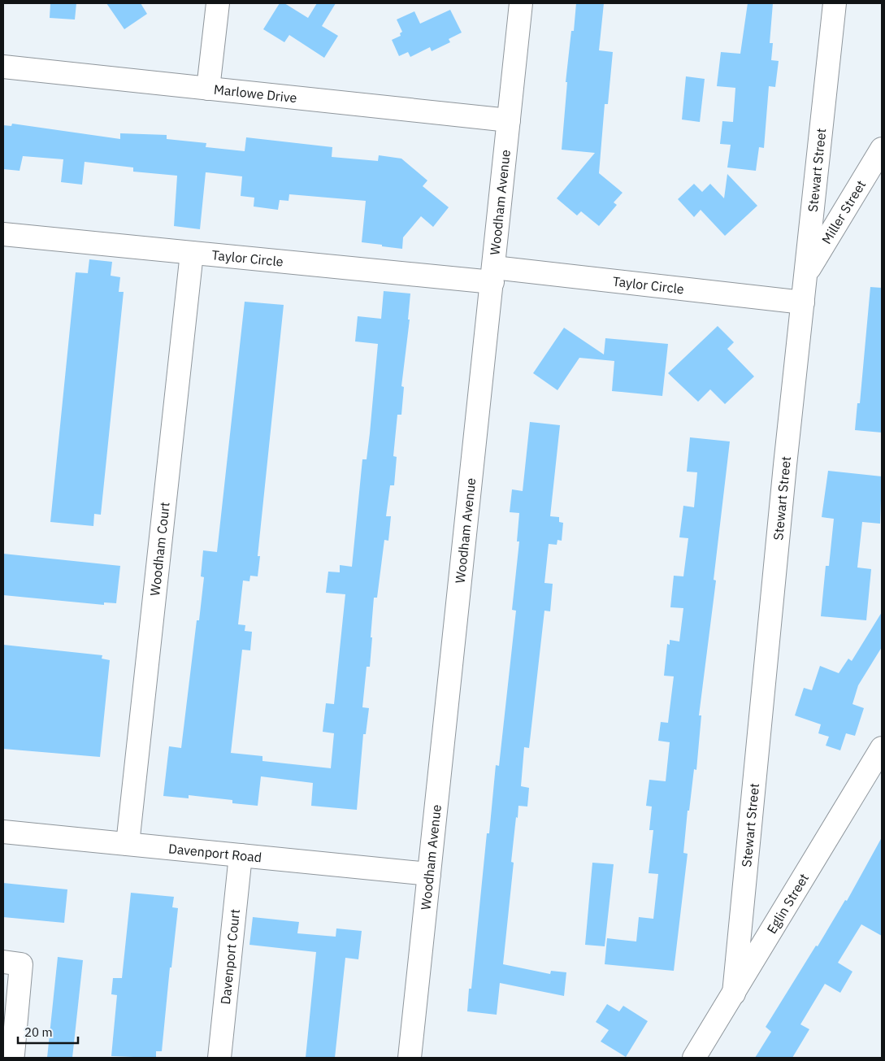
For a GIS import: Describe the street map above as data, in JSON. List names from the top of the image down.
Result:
{
  "streets": {
    "street": [
      "Marlowe Drive",
      "Stewart Street",
      "Woodham Avenue",
      "Miller Street",
      "Taylor Circle",
      "Woodham Court",
      "Davenport Road",
      "Eglin Street",
      "Davenport Court"
    ]
  },
  "crossings": [
    ["Marlowe Drive", "Woodham Avenue"],
    ["Stewart Street", "Miller Street"],
    ["Stewart Street", "Taylor Circle"],
    ["Stewart Street", "Eglin Street"],
    ["Woodham Avenue", "Taylor Circle"],
    ["Woodham Avenue", "Davenport Road"],
    ["Taylor Circle", "Woodham Court"],
    ["Woodham Court", "Davenport Road"],
    ["Davenport Road", "Davenport Court"]
  ],
  "scale_bar": "20 m"
}
